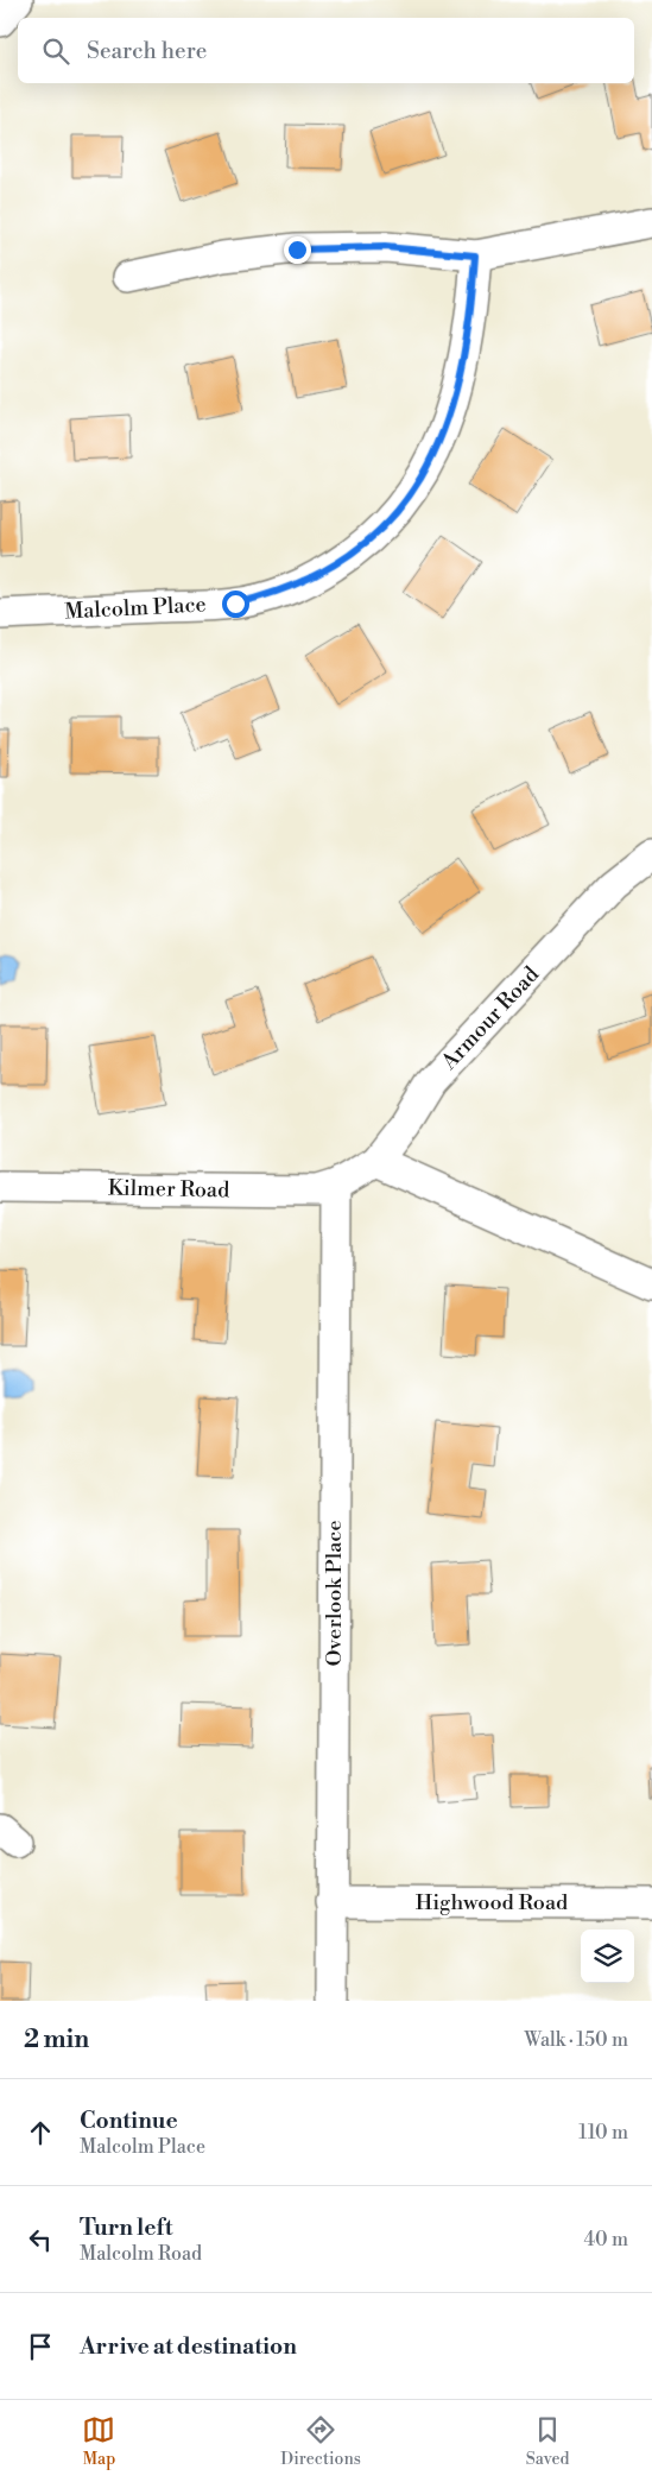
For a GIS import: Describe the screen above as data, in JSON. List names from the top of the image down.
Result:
{
  "streets": {
    "street": [
      "Malcolm Place",
      "Armour Road",
      "Kilmer Road",
      "Overlook Place",
      "Highwood Road"
    ]
  },
  "crossings": [
    ["Armour Road", "Kilmer Road"],
    ["Armour Road", "Overlook Place"],
    ["Kilmer Road", "Overlook Place"],
    ["Overlook Place", "Highwood Road"]
  ],
  "page": {
    "search": "Search here",
    "heading": ["2 min", "Walk · 150 m"],
    "list": [
      ["Continue", "Malcolm Place", "110 m"],
      ["Turn left", "Malcolm Road", "40 m"],
      "Arrive at destination"
    ],
    "nav": ["Map", "Directions", "Saved"]
  }
}
